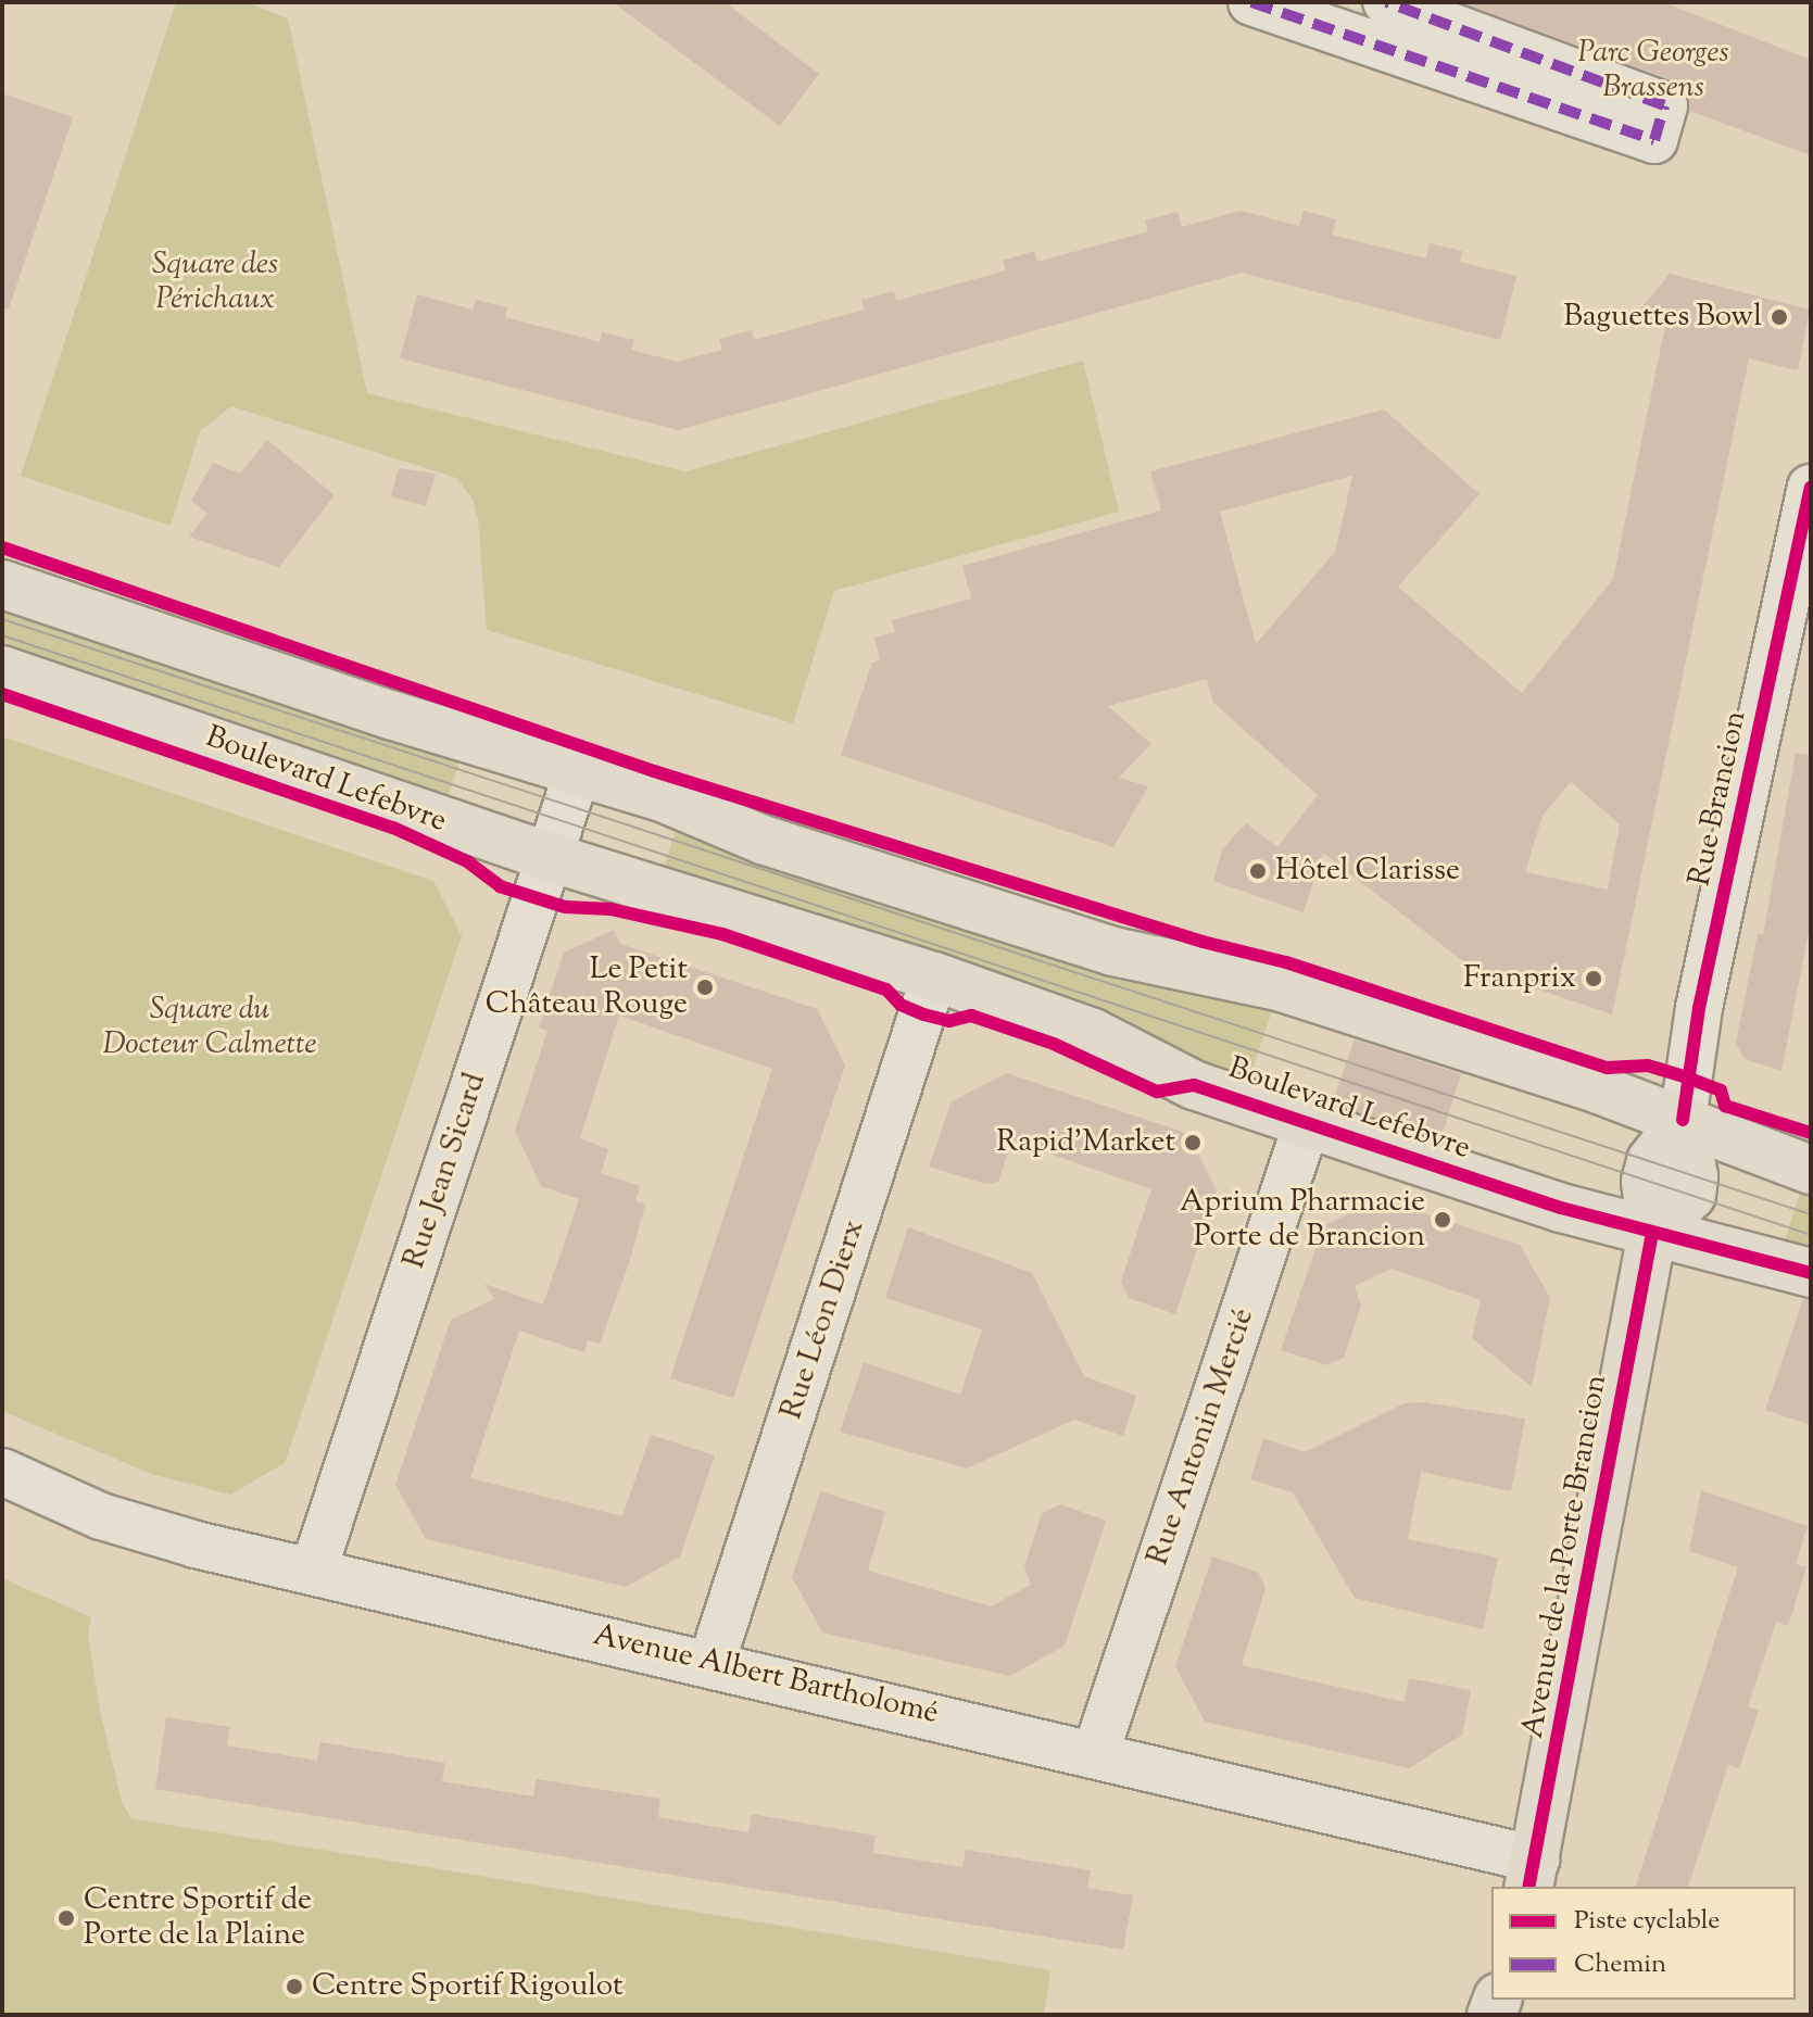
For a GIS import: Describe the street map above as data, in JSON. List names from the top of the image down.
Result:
{
  "streets": {
    "main road": ["Boulevard Lefebvre", "Avenue de la Porte Brancion"],
    "street": [
      "Rue Brancion",
      "Rue Jean Sicard",
      "Rue Léon Dierx",
      "Rue Antonin Mercié",
      "Avenue Albert Bartholomé"
    ]
  },
  "crossings": [
    ["Boulevard Lefebvre", "Rue Jean Sicard"],
    ["Boulevard Lefebvre", "Rue Léon Dierx"],
    ["Boulevard Lefebvre", "Rue Antonin Mercié"],
    ["Boulevard Lefebvre", "Avenue de la Porte Brancion"],
    ["Rue Brancion", "Avenue de la Porte Brancion"],
    ["Rue Jean Sicard", "Avenue Albert Bartholomé"],
    ["Rue Léon Dierx", "Avenue Albert Bartholomé"],
    ["Rue Antonin Mercié", "Avenue Albert Bartholomé"],
    ["Avenue de la Porte Brancion", "Avenue Albert Bartholomé"]
  ],
  "parks": ["Parc Georges Brassens", "Square des Périchaux", "Square du Docteur Calmette"],
  "places": [
    "Baguettes Bowl",
    "Hôtel Clarisse",
    "Franprix",
    "Le Petit Château Rouge",
    "Rapid'Market",
    "Aprium Pharmacie Porte de Brancion",
    "Centre Sportif de Porte de la Plaine",
    "Centre Sportif Rigoulot"
  ],
  "legend": ["Piste cyclable", "Chemin"]
}
